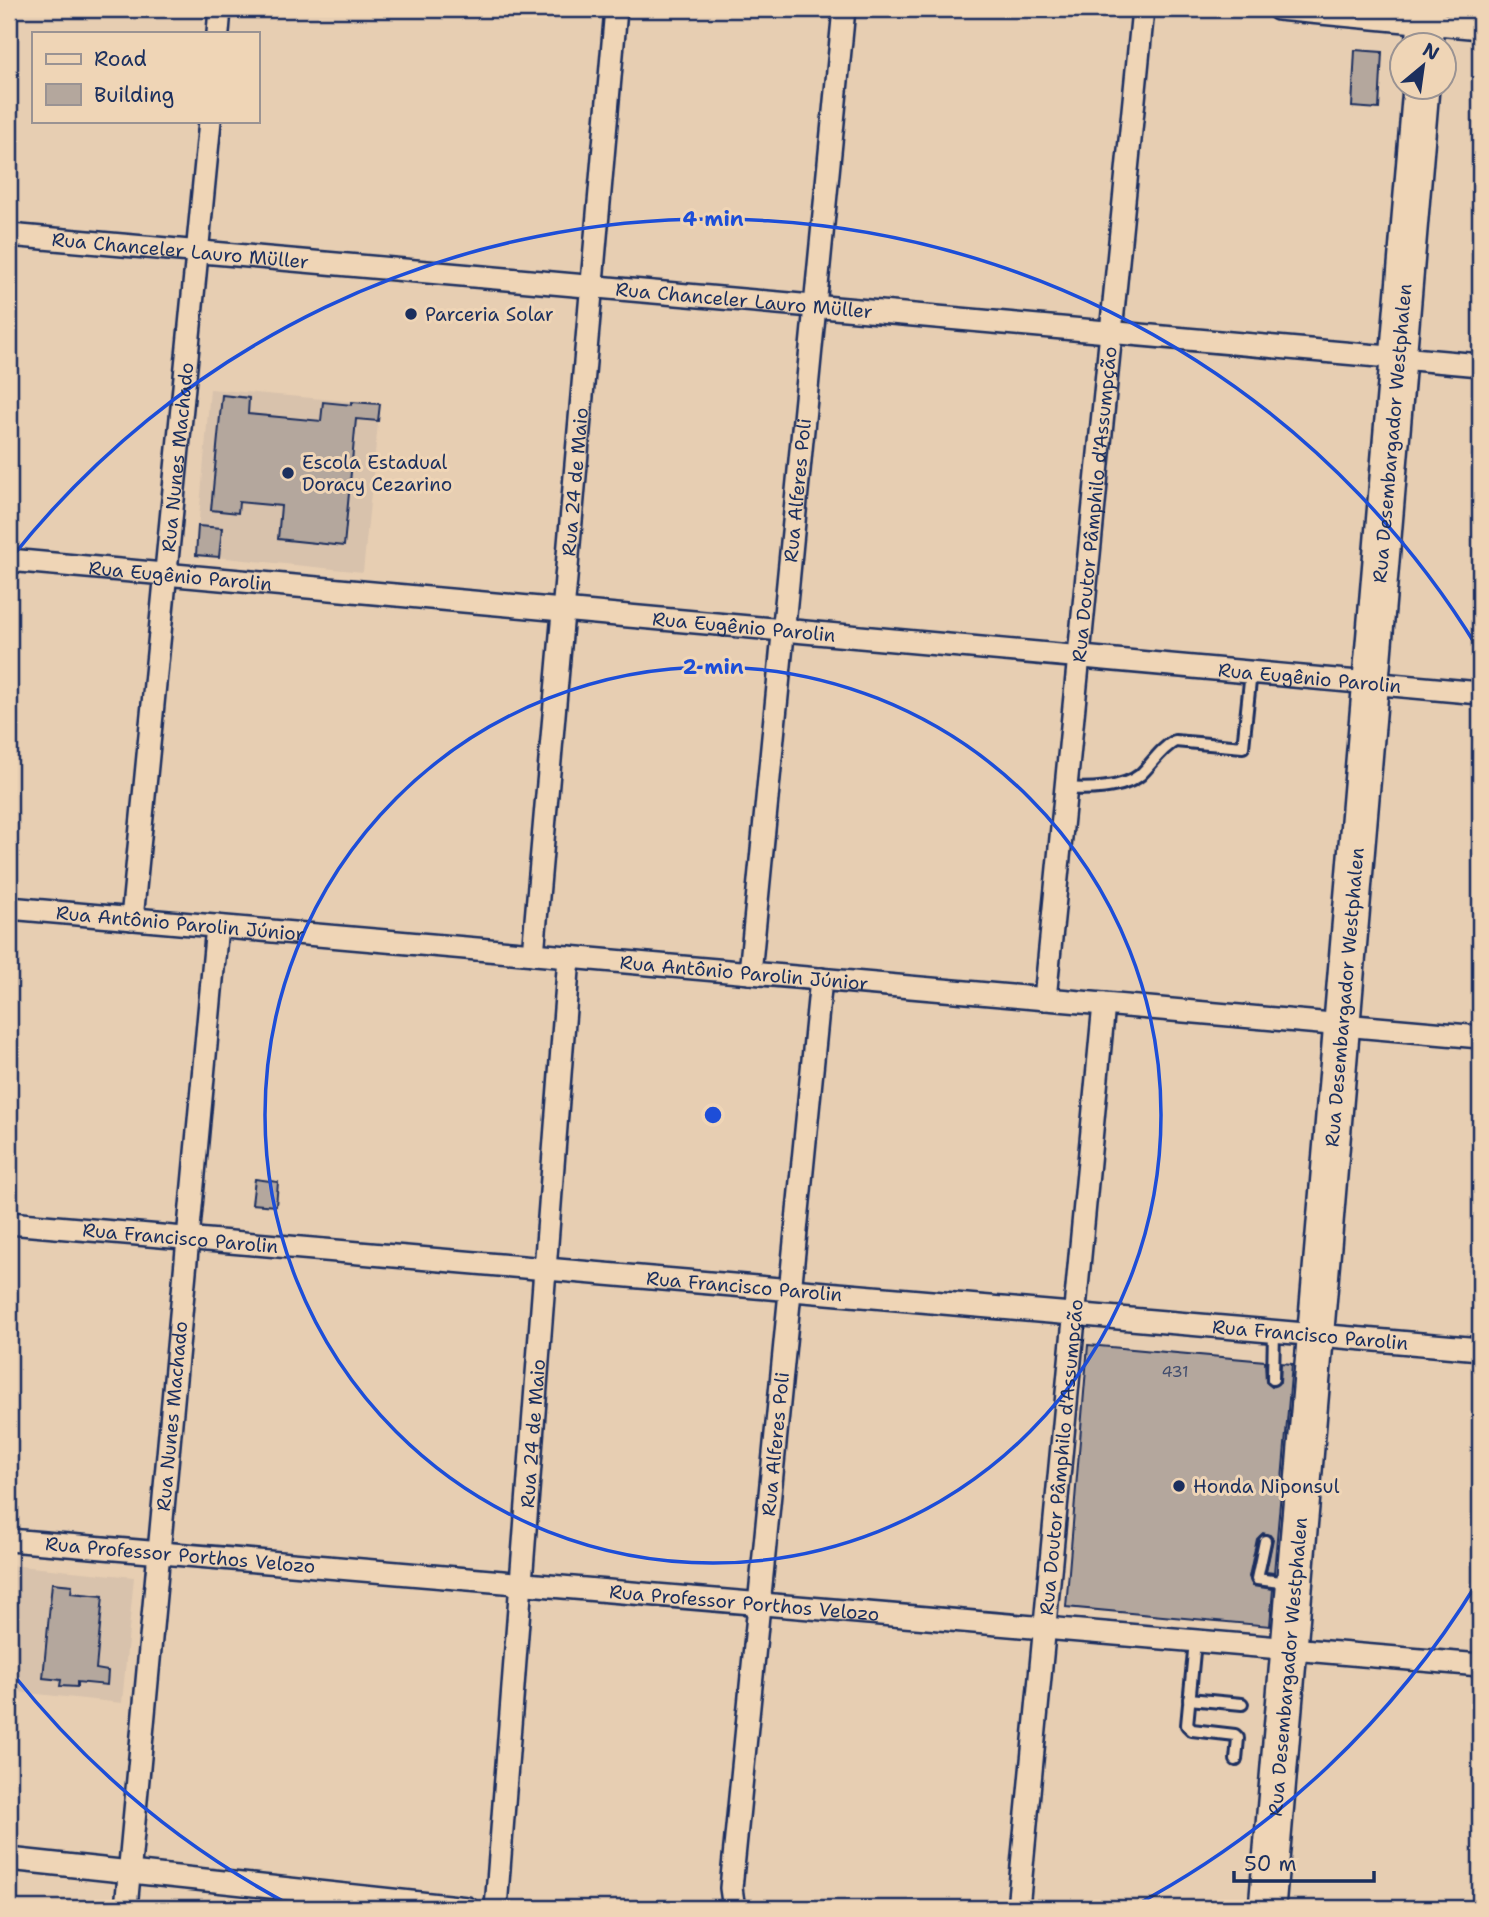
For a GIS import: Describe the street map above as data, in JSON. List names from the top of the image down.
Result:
{
  "streets": {
    "main road": ["Rua Desembargador Westphalen"],
    "street": [
      "Rua Chanceler Lauro Müller",
      "Rua Nunes Machado",
      "Rua 24 de Maio",
      "Rua Alferes Poli",
      "Rua Doutor Pâmphilo d'Assumpção",
      "Rua Eugênio Parolin",
      "Rua Antônio Parolin Júnior",
      "Rua Francisco Parolin",
      "Rua Professor Porthos Velozo"
    ]
  },
  "crossings": [
    ["Rua Chanceler Lauro Müller", "Rua Desembargador Westphalen"],
    ["Rua Chanceler Lauro Müller", "Rua Nunes Machado"],
    ["Rua Chanceler Lauro Müller", "Rua 24 de Maio"],
    ["Rua Chanceler Lauro Müller", "Rua Alferes Poli"],
    ["Rua Chanceler Lauro Müller", "Rua Doutor Pâmphilo d'Assumpção"],
    ["Rua Desembargador Westphalen", "Rua Eugênio Parolin"],
    ["Rua Desembargador Westphalen", "Rua Antônio Parolin Júnior"],
    ["Rua Desembargador Westphalen", "Rua Francisco Parolin"],
    ["Rua Desembargador Westphalen", "Rua Professor Porthos Velozo"],
    ["Rua Nunes Machado", "Rua Eugênio Parolin"],
    ["Rua Nunes Machado", "Rua Antônio Parolin Júnior"],
    ["Rua Nunes Machado", "Rua Francisco Parolin"],
    ["Rua Nunes Machado", "Rua Professor Porthos Velozo"],
    ["Rua 24 de Maio", "Rua Eugênio Parolin"],
    ["Rua 24 de Maio", "Rua Antônio Parolin Júnior"],
    ["Rua 24 de Maio", "Rua Francisco Parolin"],
    ["Rua 24 de Maio", "Rua Professor Porthos Velozo"],
    ["Rua Alferes Poli", "Rua Eugênio Parolin"],
    ["Rua Alferes Poli", "Rua Antônio Parolin Júnior"],
    ["Rua Alferes Poli", "Rua Francisco Parolin"],
    ["Rua Alferes Poli", "Rua Professor Porthos Velozo"],
    ["Rua Doutor Pâmphilo d'Assumpção", "Rua Eugênio Parolin"],
    ["Rua Doutor Pâmphilo d'Assumpção", "Rua Antônio Parolin Júnior"],
    ["Rua Doutor Pâmphilo d'Assumpção", "Rua Francisco Parolin"],
    ["Rua Doutor Pâmphilo d'Assumpção", "Rua Professor Porthos Velozo"]
  ],
  "places": ["Parceria Solar", "Escola Estadual Doracy Cezarino", "Honda Niponsul"],
  "house_numbers": ["431"],
  "legend": ["Road", "Building"],
  "scale_bar": "50 m",
  "north": "top right",
  "rings": ["4 min", "2 min"]
}
